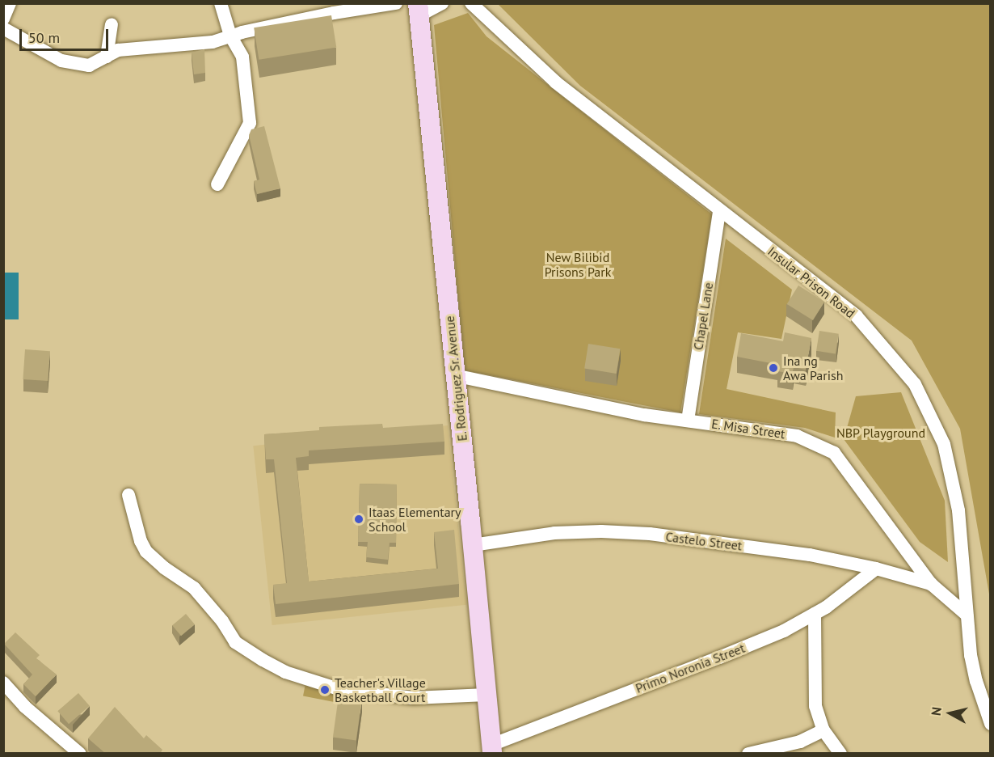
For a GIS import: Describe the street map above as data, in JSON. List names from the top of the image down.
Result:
{
  "streets": {
    "street": [
      "Insular Prison Road",
      "Chapel Lane",
      "E. Rodriguez Sr. Avenue",
      "E. Misa Street",
      "Castelo Street",
      "Primo Noronia Street"
    ]
  },
  "crossings": [
    ["Insular Prison Road", "Chapel Lane"],
    ["Insular Prison Road", "E. Misa Street"],
    ["Chapel Lane", "E. Misa Street"],
    ["E. Rodriguez Sr. Avenue", "E. Misa Street"],
    ["E. Rodriguez Sr. Avenue", "Castelo Street"],
    ["E. Rodriguez Sr. Avenue", "Primo Noronia Street"],
    ["E. Misa Street", "Castelo Street"],
    ["Castelo Street", "Primo Noronia Street"]
  ],
  "parks": ["New Bilibid Prisons Park", "NBP Playground"],
  "places": ["Ina ng Awa Parish", "Itaas Elementary School", "Teacher's Village Basketball Court"],
  "scale_bar": "50 m",
  "north": "left"
}
